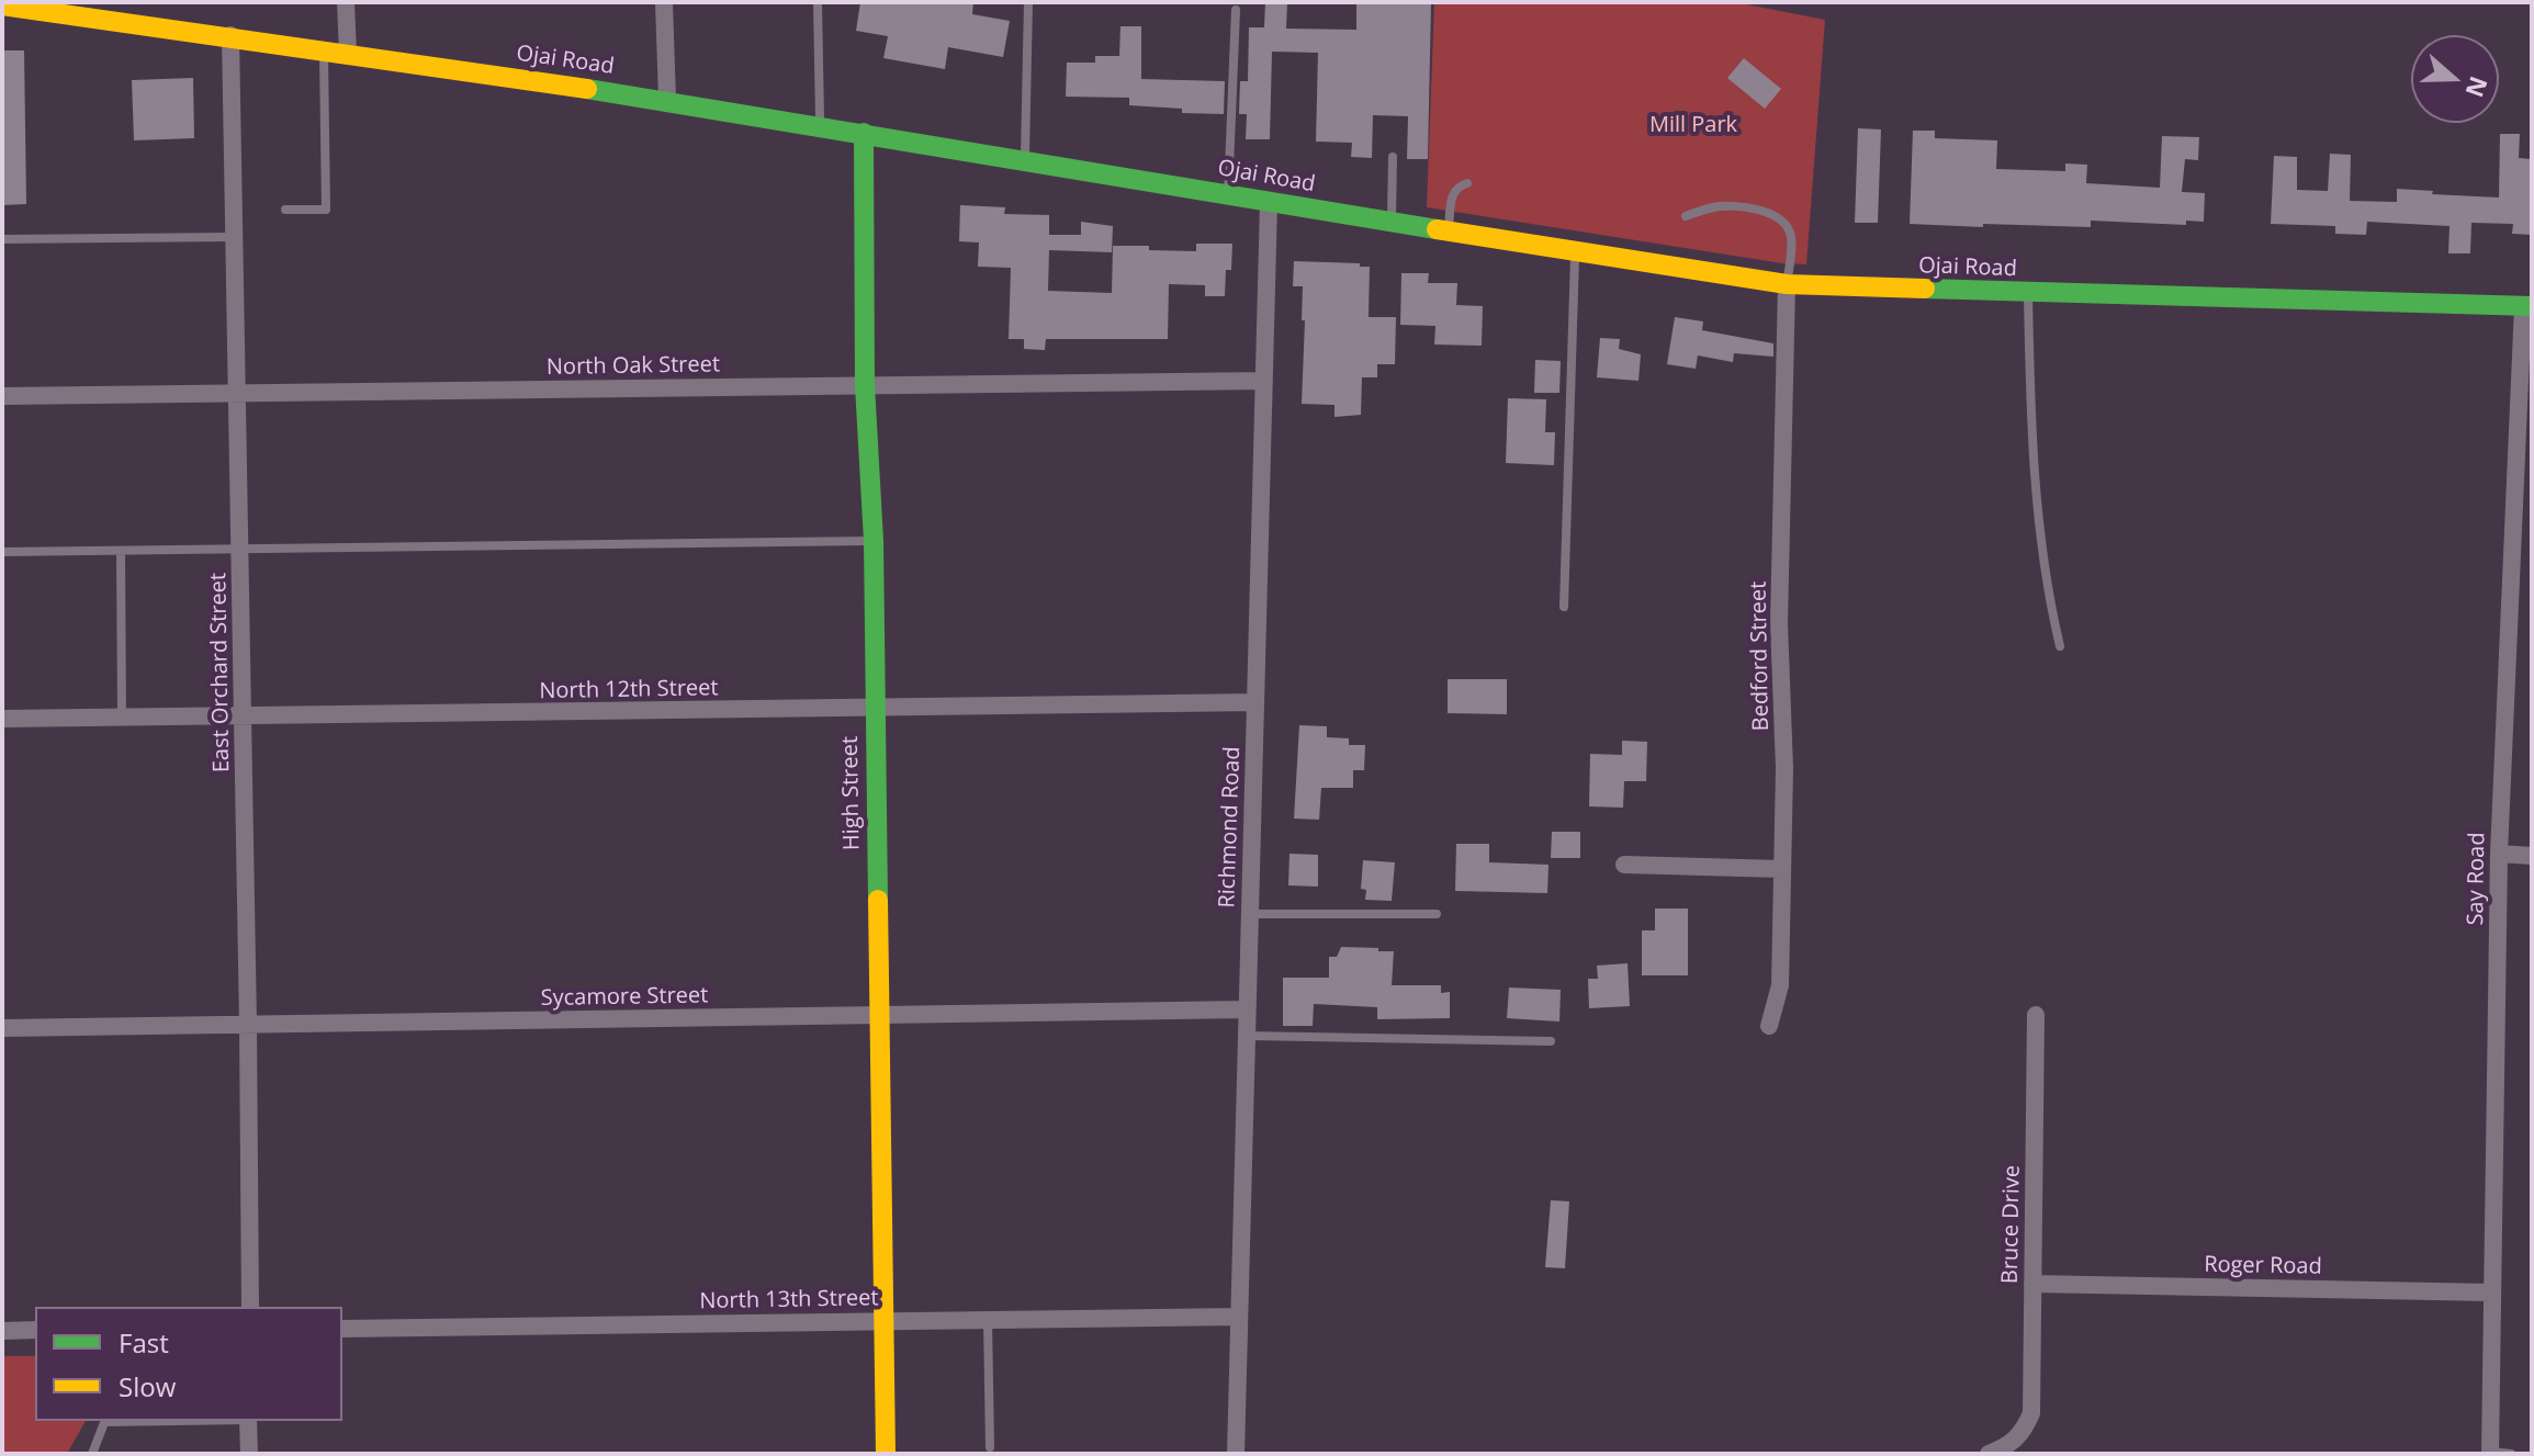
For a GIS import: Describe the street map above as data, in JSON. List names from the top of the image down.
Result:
{
  "streets": {
    "main road": ["Ojai Road", "High Street"],
    "street": [
      "North Oak Street",
      "Bedford Street",
      "East Orchard Street",
      "North 12th Street",
      "Richmond Road",
      "Say Road",
      "Sycamore Street",
      "Bruce Drive",
      "Roger Road",
      "North 13th Street"
    ]
  },
  "crossings": [
    ["Ojai Road", "Bedford Street"],
    ["Ojai Road", "East Orchard Street"],
    ["Ojai Road", "High Street"],
    ["Ojai Road", "Richmond Road"],
    ["Ojai Road", "Say Road"],
    ["North Oak Street", "East Orchard Street"],
    ["North Oak Street", "High Street"],
    ["North Oak Street", "Richmond Road"],
    ["East Orchard Street", "North 12th Street"],
    ["East Orchard Street", "Sycamore Street"],
    ["North 12th Street", "High Street"],
    ["North 12th Street", "Richmond Road"],
    ["High Street", "Sycamore Street"],
    ["High Street", "North 13th Street"],
    ["Richmond Road", "Sycamore Street"],
    ["Richmond Road", "North 13th Street"],
    ["Say Road", "Roger Road"],
    ["Bruce Drive", "Roger Road"]
  ],
  "parks": ["Mill Park"],
  "legend": ["Fast", "Slow"],
  "north": "right"
}
